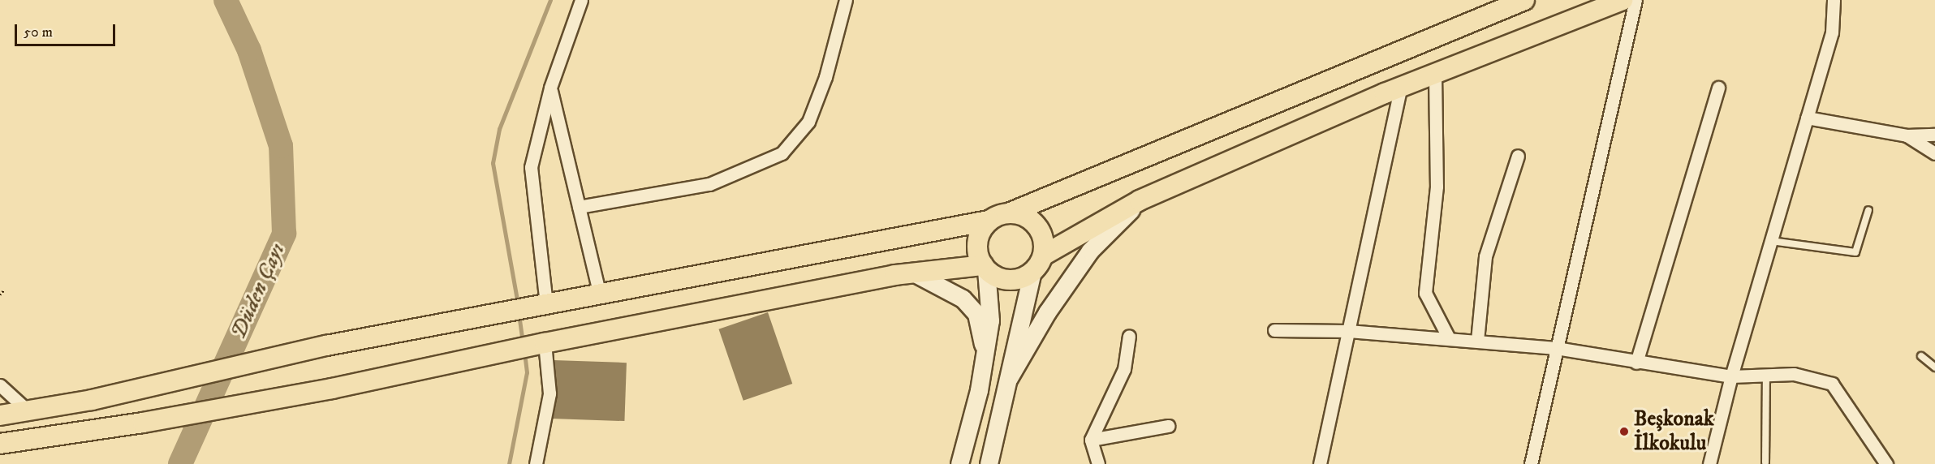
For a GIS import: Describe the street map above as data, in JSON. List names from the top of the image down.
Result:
{
  "water": ["Düden Çayı"],
  "places": ["Beşkonak İlkokulu"],
  "scale_bar": "50 m"
}
